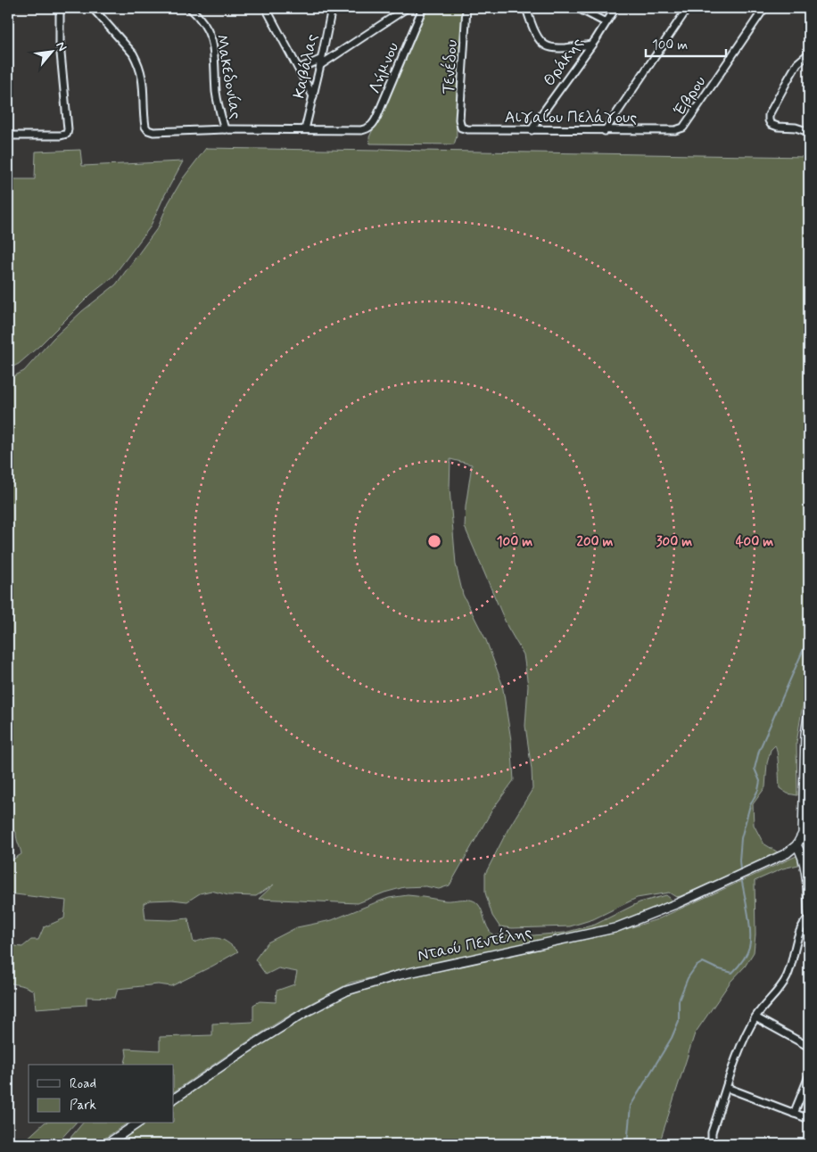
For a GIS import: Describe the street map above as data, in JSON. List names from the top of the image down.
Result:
{
  "streets": {
    "street": [
      "Θράκης",
      "Καβάλας",
      "Τενέδου",
      "Λήμνου",
      "Μακεδονίας",
      "Έβρου",
      "Αιγαίου Πελάγους",
      "Νταού Πεντέλης"
    ]
  },
  "crossings": [
    ["Θράκης", "Αιγαίου Πελάγους"],
    ["Καβάλας", "Λήμνου"],
    ["Τενέδου", "Αιγαίου Πελάγους"],
    ["Έβρου", "Αιγαίου Πελάγους"]
  ],
  "legend": ["Road", "Park"],
  "scale_bar": "100 m",
  "north": "top right",
  "rings": [
    "100 m",
    "200 m",
    "300 m",
    "400 m"
  ]
}
